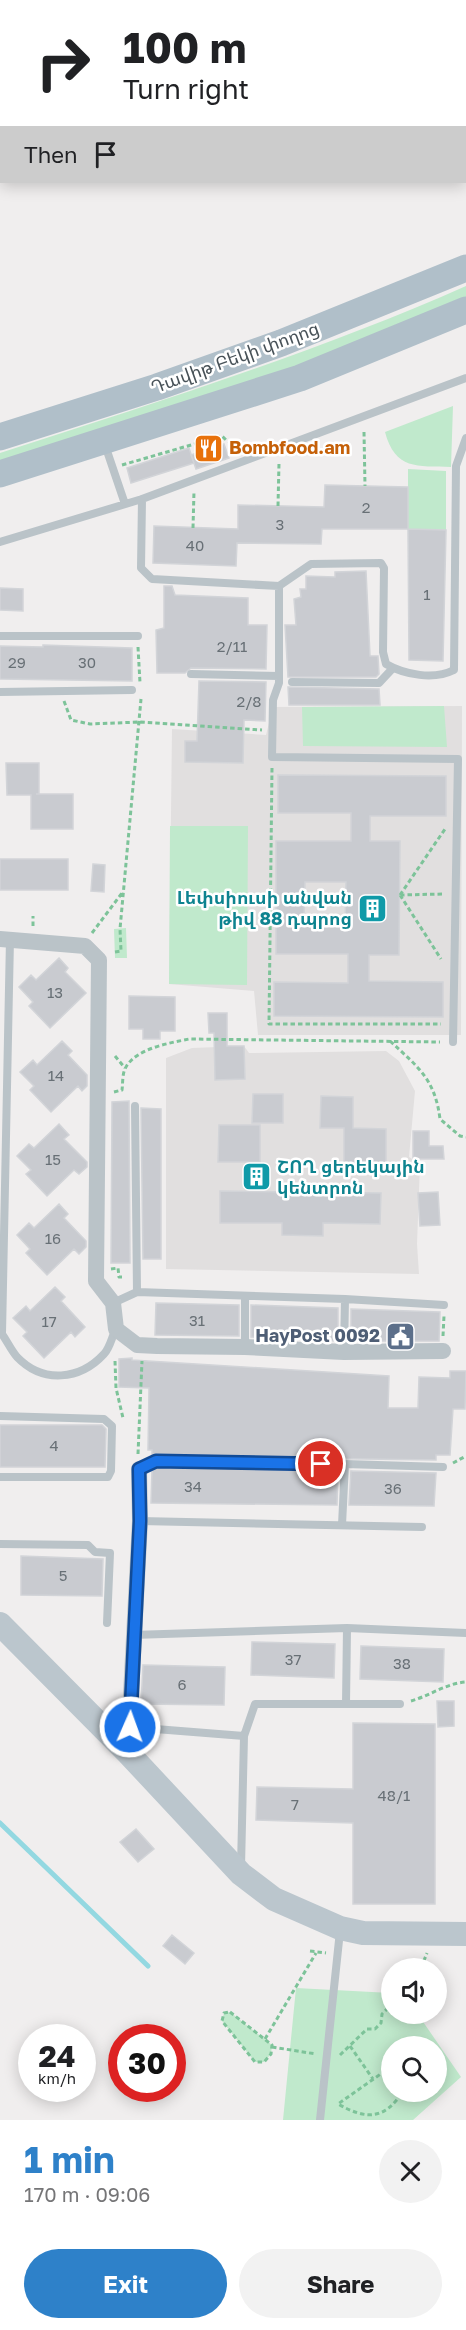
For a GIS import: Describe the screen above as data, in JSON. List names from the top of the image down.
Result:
{
  "streets": {
    "main road": ["Դավիթ Բեկի փողոց"]
  },
  "places": {
    "restaurant": ["Bombfood.am"],
    "building": ["Լեփսիուսի անվան թիվ 88 դպրոց", "ՇՈՂ ցերեկային կենտրոն"],
    "public building": ["HayPost 0092"]
  },
  "house_numbers": [
    "2",
    "3",
    "40",
    "1",
    "2/11",
    "29",
    "30",
    "2/8",
    "13",
    "14",
    "15",
    "16",
    "31",
    "17",
    "4",
    "34",
    "36",
    "5",
    "37",
    "38",
    "6",
    "48/1",
    "7"
  ],
  "page": {
    "turn": ["100 m", "Turn right"],
    "then": "Then",
    "speed": "24 km/h",
    "limit": "30",
    "heading": ["1 min", "170 m · 09:06"],
    "buttons": ["Exit", "Share"]
  }
}
